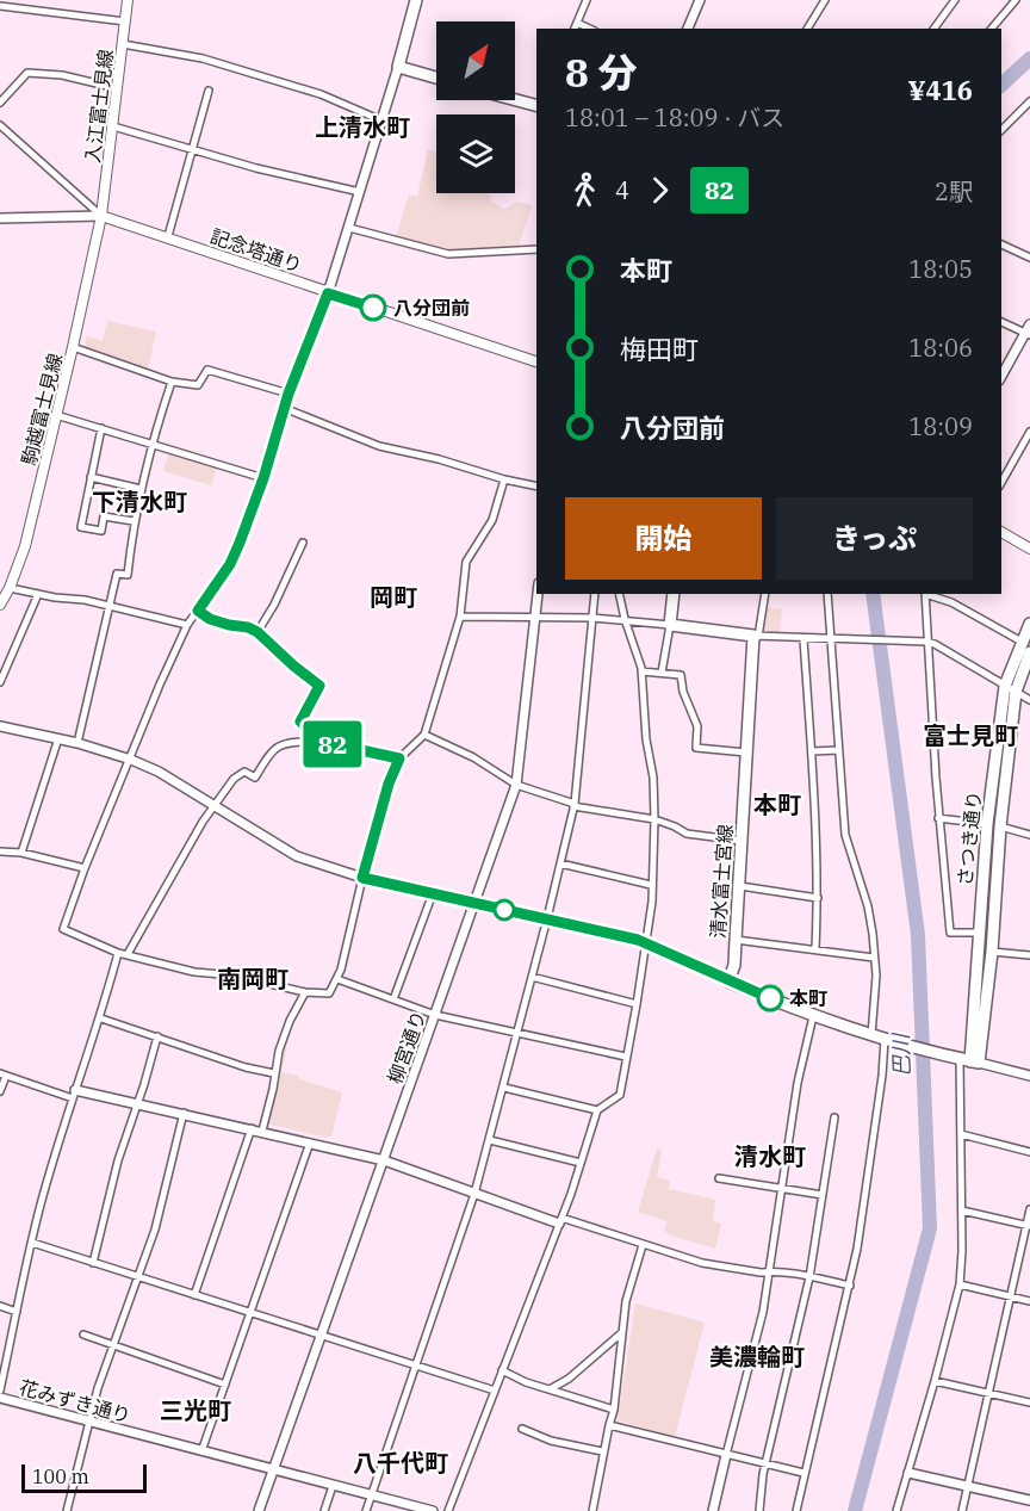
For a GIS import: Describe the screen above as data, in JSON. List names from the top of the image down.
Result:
{
  "streets": {
    "main road": [
      "入江富士見線",
      "記念塔通り",
      "駒越富士見線",
      "さつき通り",
      "清水富士宮線"
    ],
    "street": ["柳宮通り", "花みずき通り"]
  },
  "crossings": [
    ["入江富士見線", "記念塔通り"],
    ["入江富士見線", "駒越富士見線"],
    ["記念塔通り", "駒越富士見線"],
    ["柳宮通り", "花みずき通り"]
  ],
  "districts": [
    "上清水町",
    "下清水町",
    "岡町",
    "富士見町",
    "本町",
    "南岡町",
    "清水町",
    "美濃輪町",
    "三光町",
    "八千代町"
  ],
  "water": ["巴川"],
  "places": ["八分団前", "本町"],
  "lines": ["bus line 82"],
  "scale_bar": "100 m",
  "north": "top right",
  "page": {
    "on_map": "82",
    "heading": ["8 分", "18:01 – 18:09 · バス", "¥416"],
    "legs": ["4", "82", "2駅"],
    "list": [
      {
        "name": "本町",
        "value": "18:05"
      },
      {
        "name": "梅田町",
        "value": "18:06"
      },
      {
        "name": "八分団前",
        "value": "18:09"
      }
    ],
    "buttons": ["開始", "きっぷ"],
    "scale": "100 m"
  }
}
